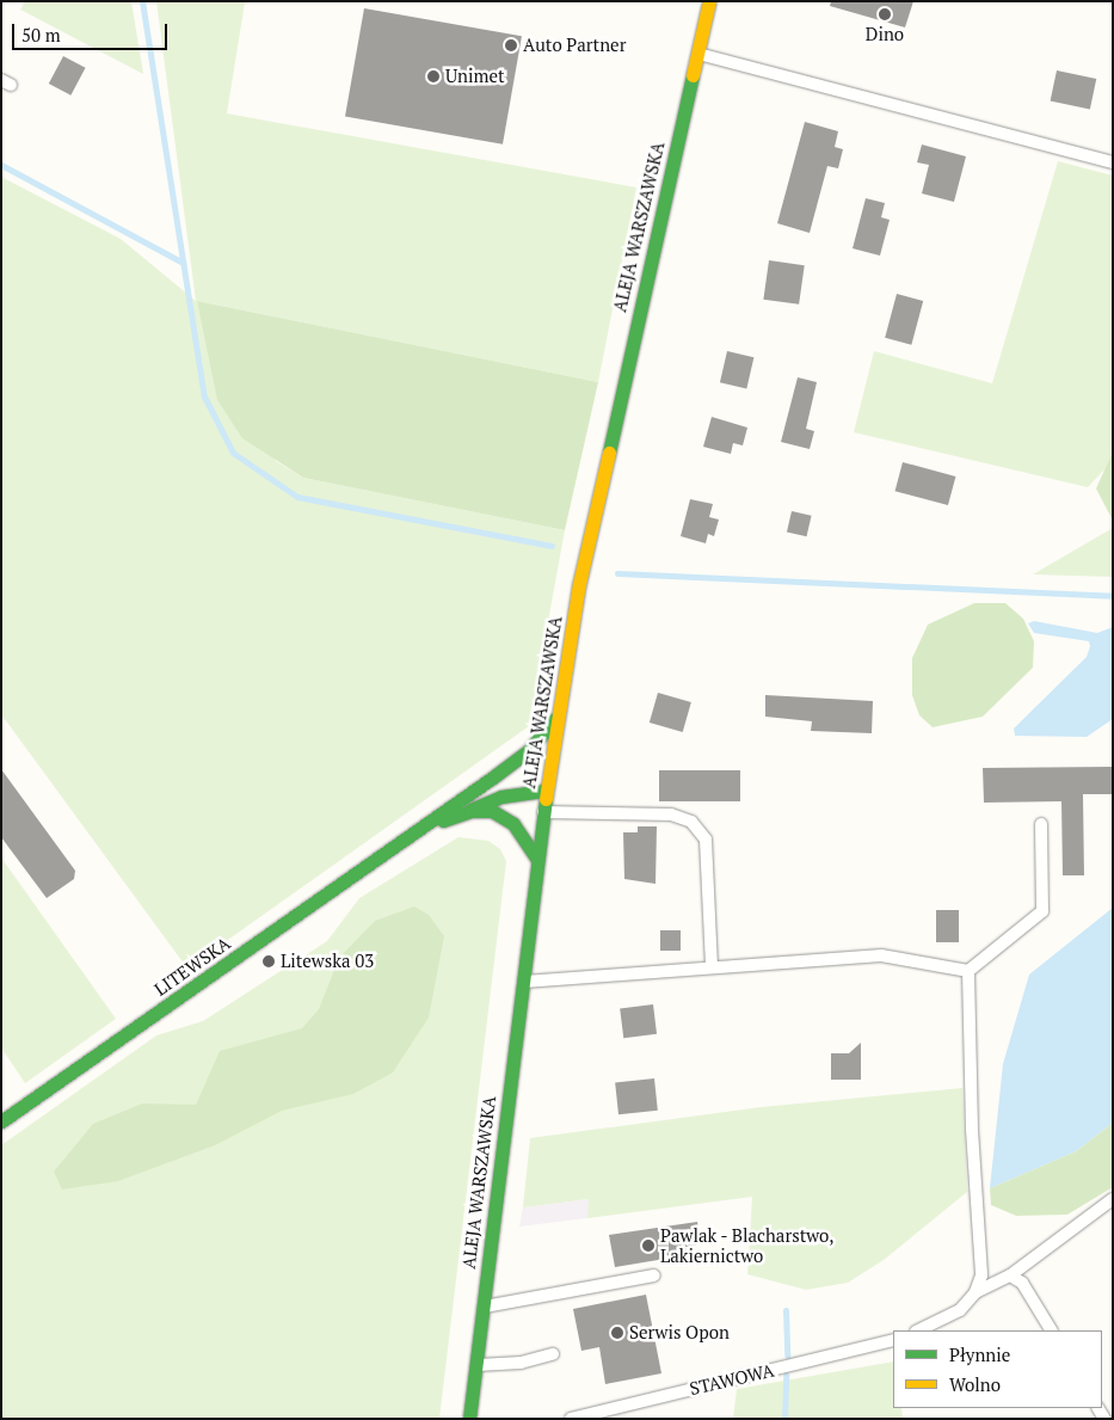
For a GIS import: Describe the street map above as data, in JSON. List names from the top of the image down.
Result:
{
  "streets": {
    "street": ["ALEJA WARSZAWSKA", "LITEWSKA"],
    "lane": ["STAWOWA"]
  },
  "places": [
    "Dino",
    "Auto Partner",
    "Unimet",
    "Litewska 03",
    "Pawlak - Blacharstwo, Lakiernictwo",
    "Serwis Opon"
  ],
  "legend": ["Płynnie", "Wolno"],
  "scale_bar": "50 m"
}
